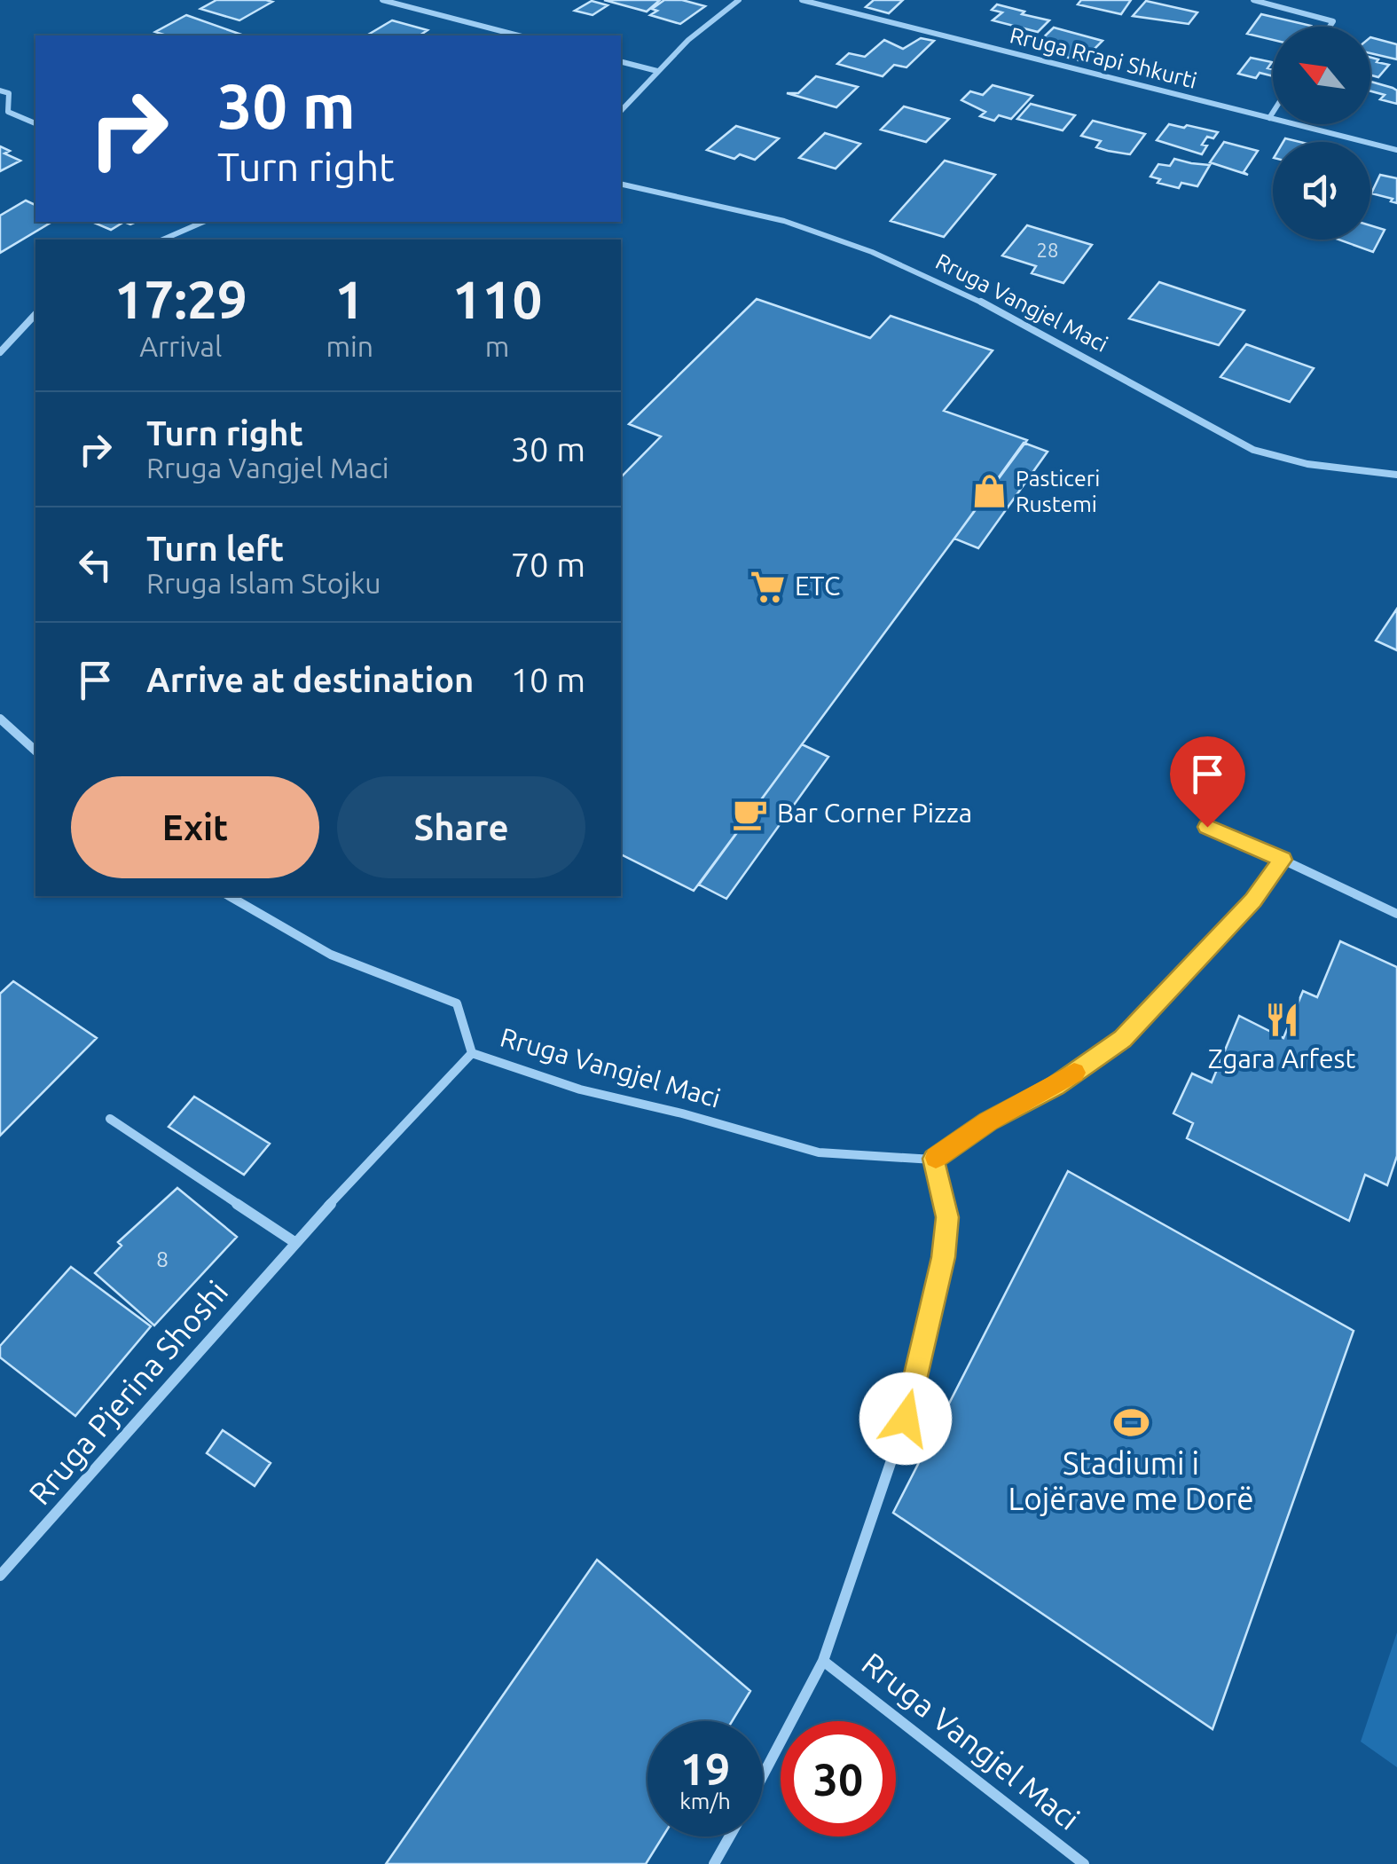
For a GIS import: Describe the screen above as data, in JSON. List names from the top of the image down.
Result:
{
  "streets": {
    "street": ["Rruga Rrapi Shkurti", "Rruga Vangjel Maci", "Rruga Pjerina Shoshi"]
  },
  "crossings": [
    ["Rruga Vangjel Maci", "Rruga Pjerina Shoshi"]
  ],
  "places": {
    "shop": ["Pasticeri Rustemi"],
    "supermarket": ["ETC"],
    "cafe": ["Bar Corner Pizza"],
    "restaurant": ["Zgara Arfest"],
    "sports": ["Stadiumi i Lojërave me Dorë"]
  },
  "house_numbers": ["28", "8"],
  "north": "top left",
  "page": {
    "turn": ["30 m", "Turn right"],
    "eta": [
      "17:29",
      "Arrival",
      "1",
      "min",
      "110",
      "m"
    ],
    "list": [
      {
        "name": "Turn right",
        "note": "Rruga Vangjel Maci",
        "value": "30 m"
      },
      {
        "name": "Turn left",
        "note": "Rruga Islam Stojku",
        "value": "70 m"
      },
      {
        "name": "Arrive at destination",
        "value": "10 m"
      }
    ],
    "buttons": ["Exit", "Share"],
    "speed": "19 km/h",
    "limit": "30"
  }
}
